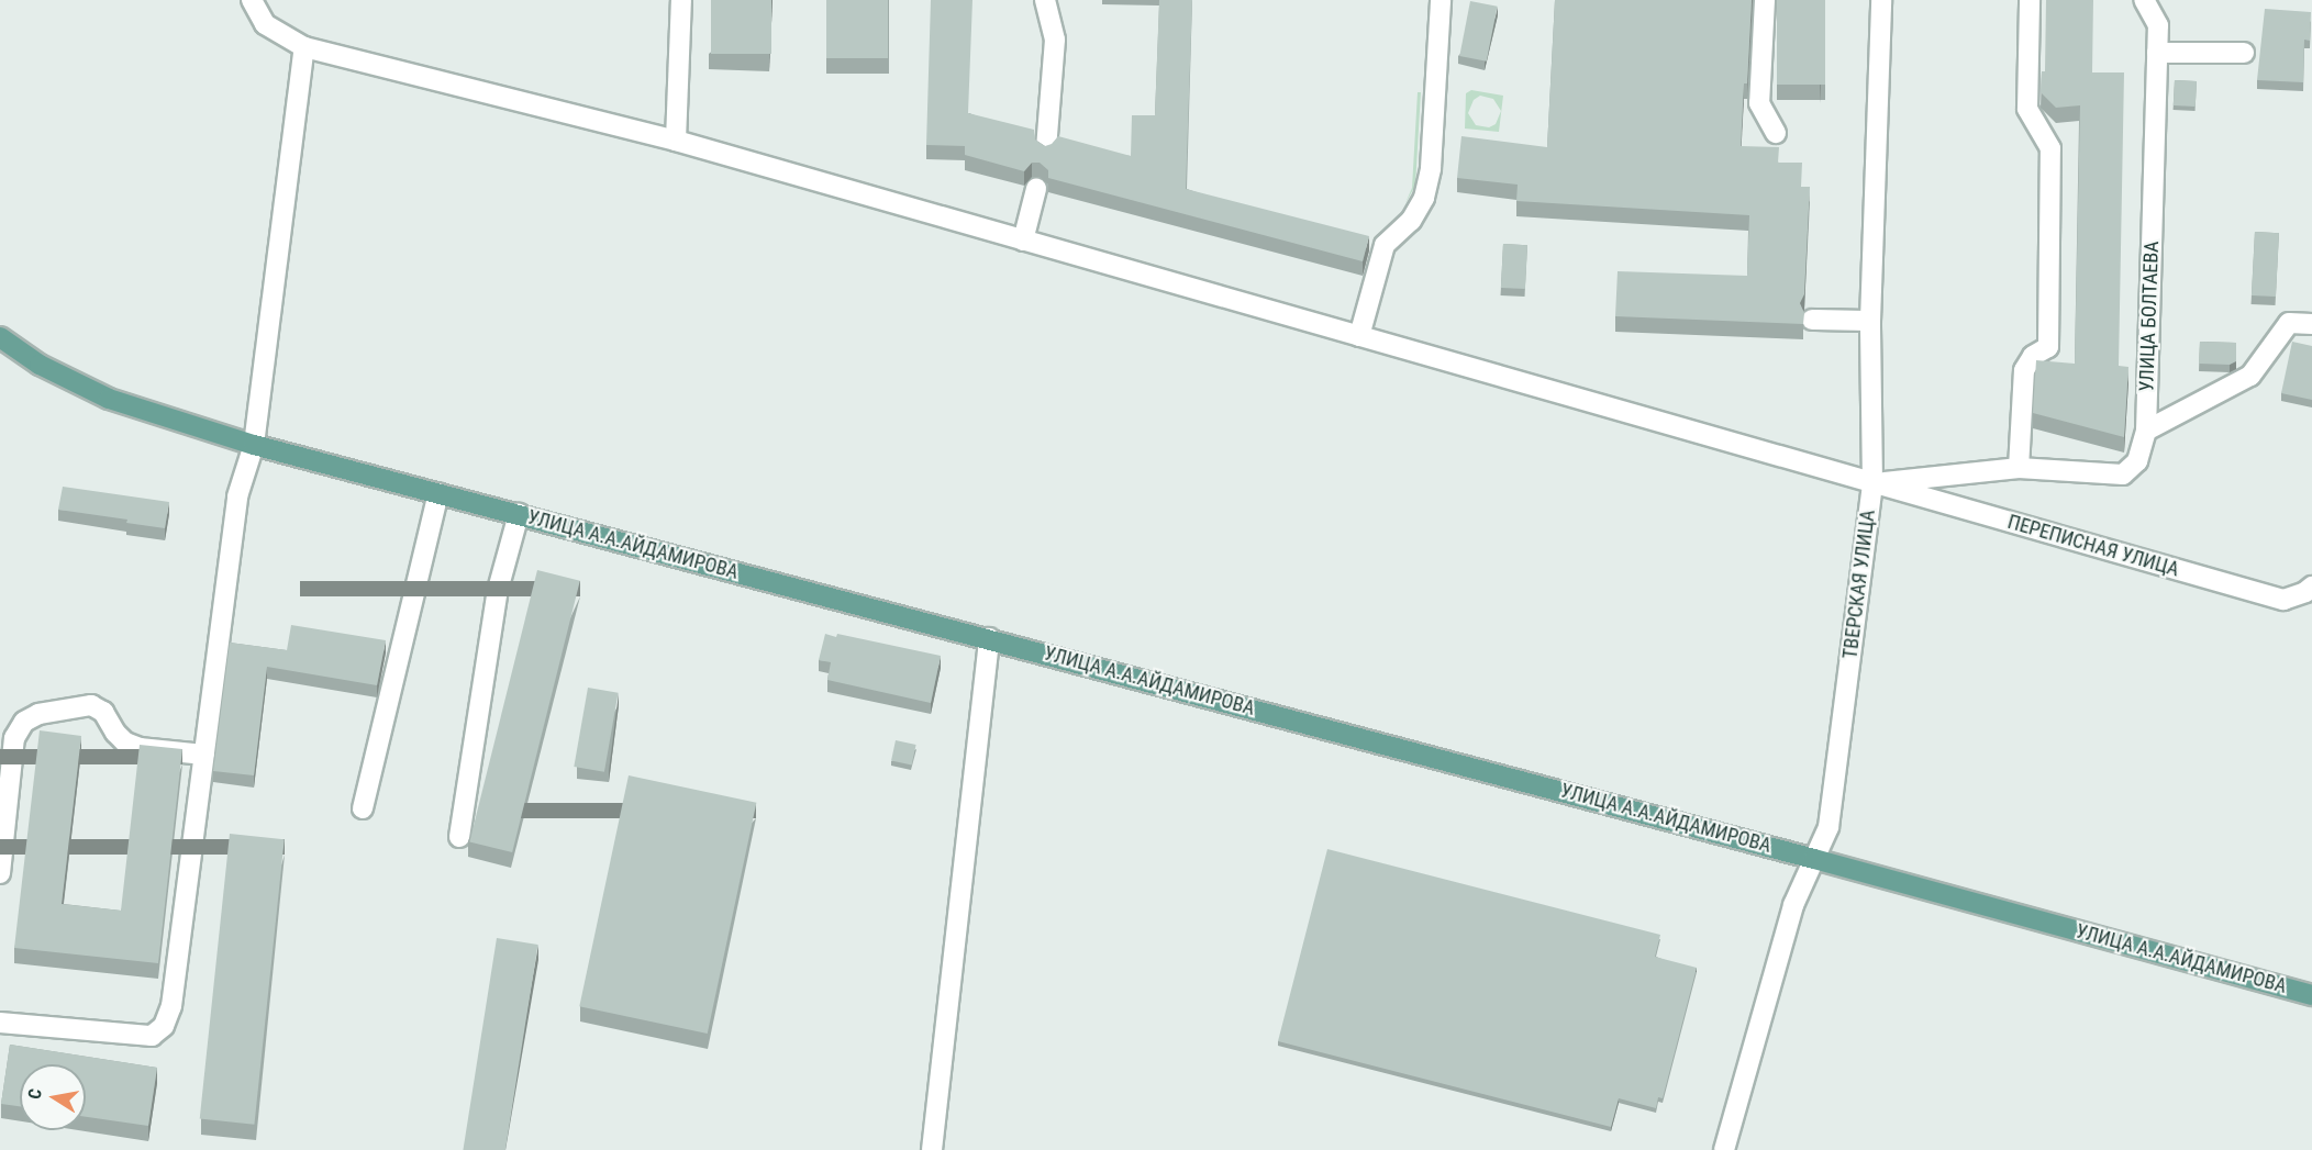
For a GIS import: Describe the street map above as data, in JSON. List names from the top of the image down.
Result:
{
  "streets": {
    "main road": ["УЛИЦА А.А.АЙДАМИРОВА"],
    "street": ["УЛИЦА БОЛТАЕВА", "ПЕРЕПИСНАЯ УЛИЦА", "ТВЕРСКАЯ УЛИЦА"]
  },
  "crossings": [
    ["УЛИЦА А.А.АЙДАМИРОВА", "ТВЕРСКАЯ УЛИЦА"],
    ["ПЕРЕПИСНАЯ УЛИЦА", "ТВЕРСКАЯ УЛИЦА"]
  ],
  "north": "left"
}
